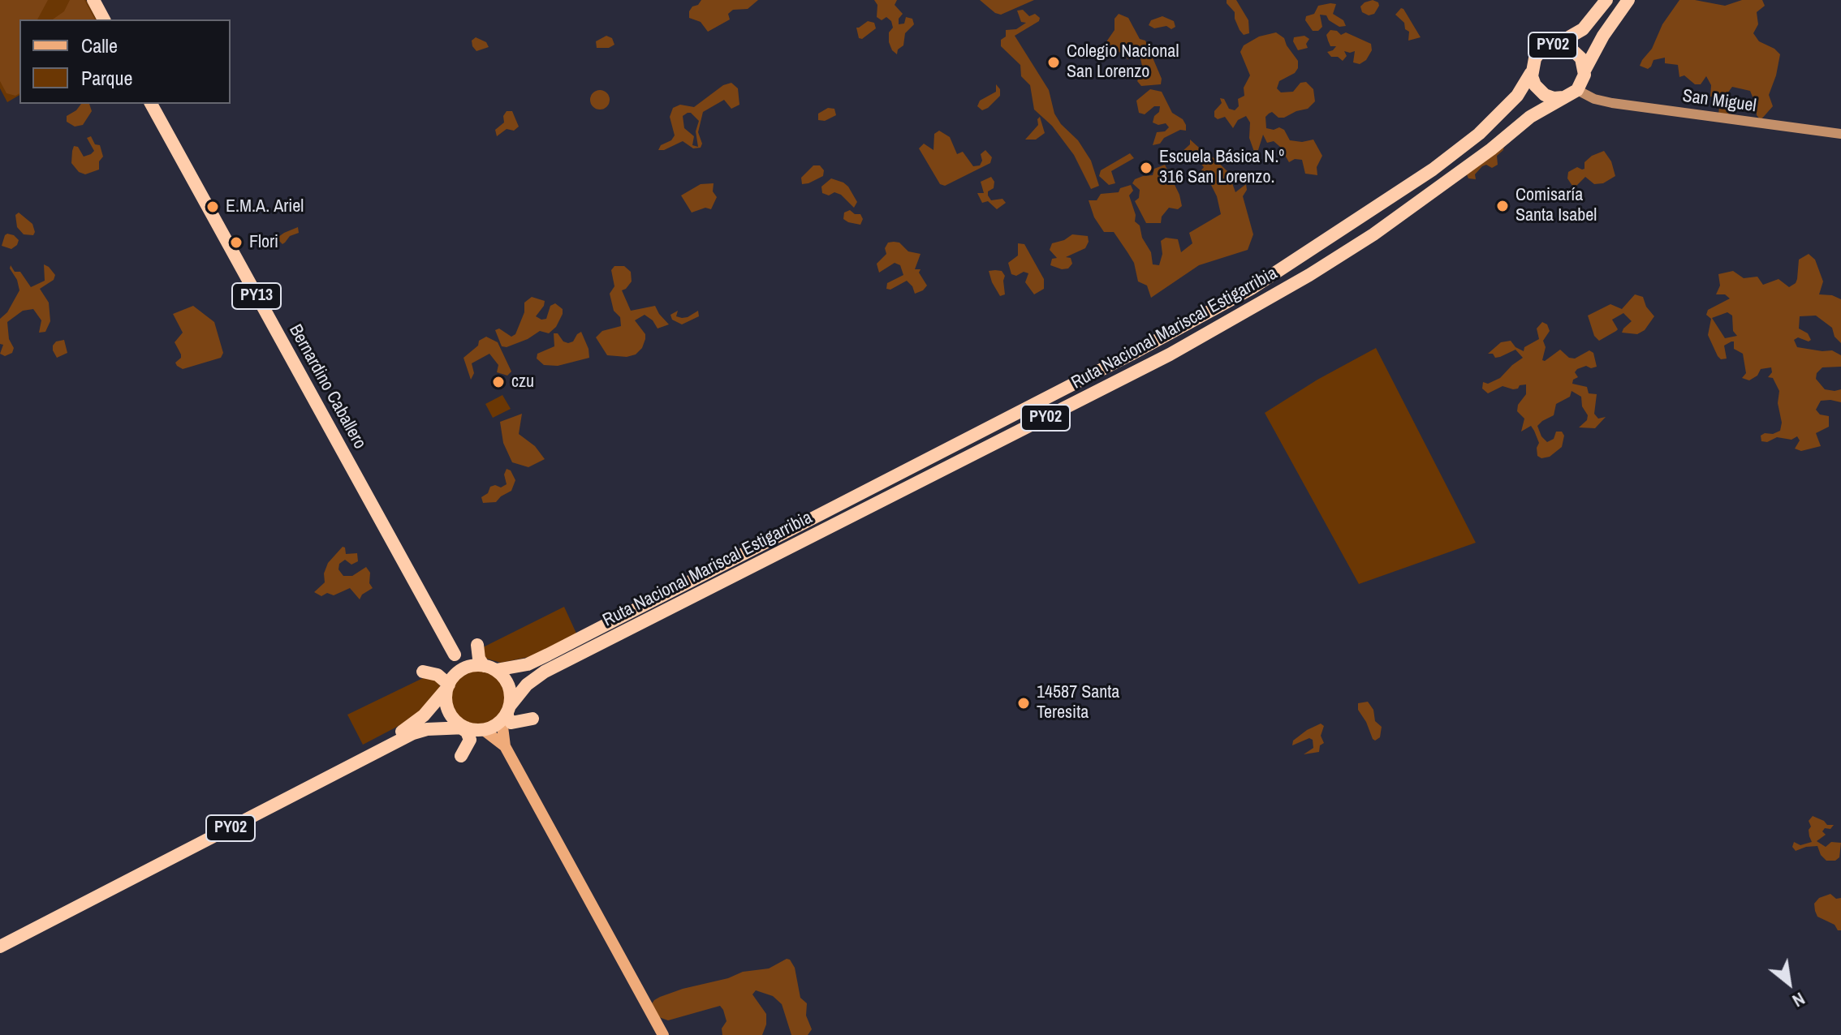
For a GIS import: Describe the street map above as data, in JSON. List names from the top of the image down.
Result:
{
  "streets": {
    "highway": [
      "PY02",
      "PY13",
      "Ruta Nacional Mariscal Estigarribia",
      "Bernardino Caballero"
    ],
    "street": ["San Miguel"]
  },
  "crossings": [
    ["PY02", "San Miguel"],
    ["PY02", "Ruta Nacional Mariscal Estigarribia"],
    ["San Miguel", "Ruta Nacional Mariscal Estigarribia"]
  ],
  "places": [
    "Colegio Nacional San Lorenzo",
    "Escuela Básica N.º 316 San Lorenzo.",
    "Comisaría Santa Isabel",
    "E.M.A. Ariel",
    "Flori",
    "czu",
    "14587 Santa Teresita"
  ],
  "legend": ["Calle", "Parque"],
  "north": "bottom right"
}
